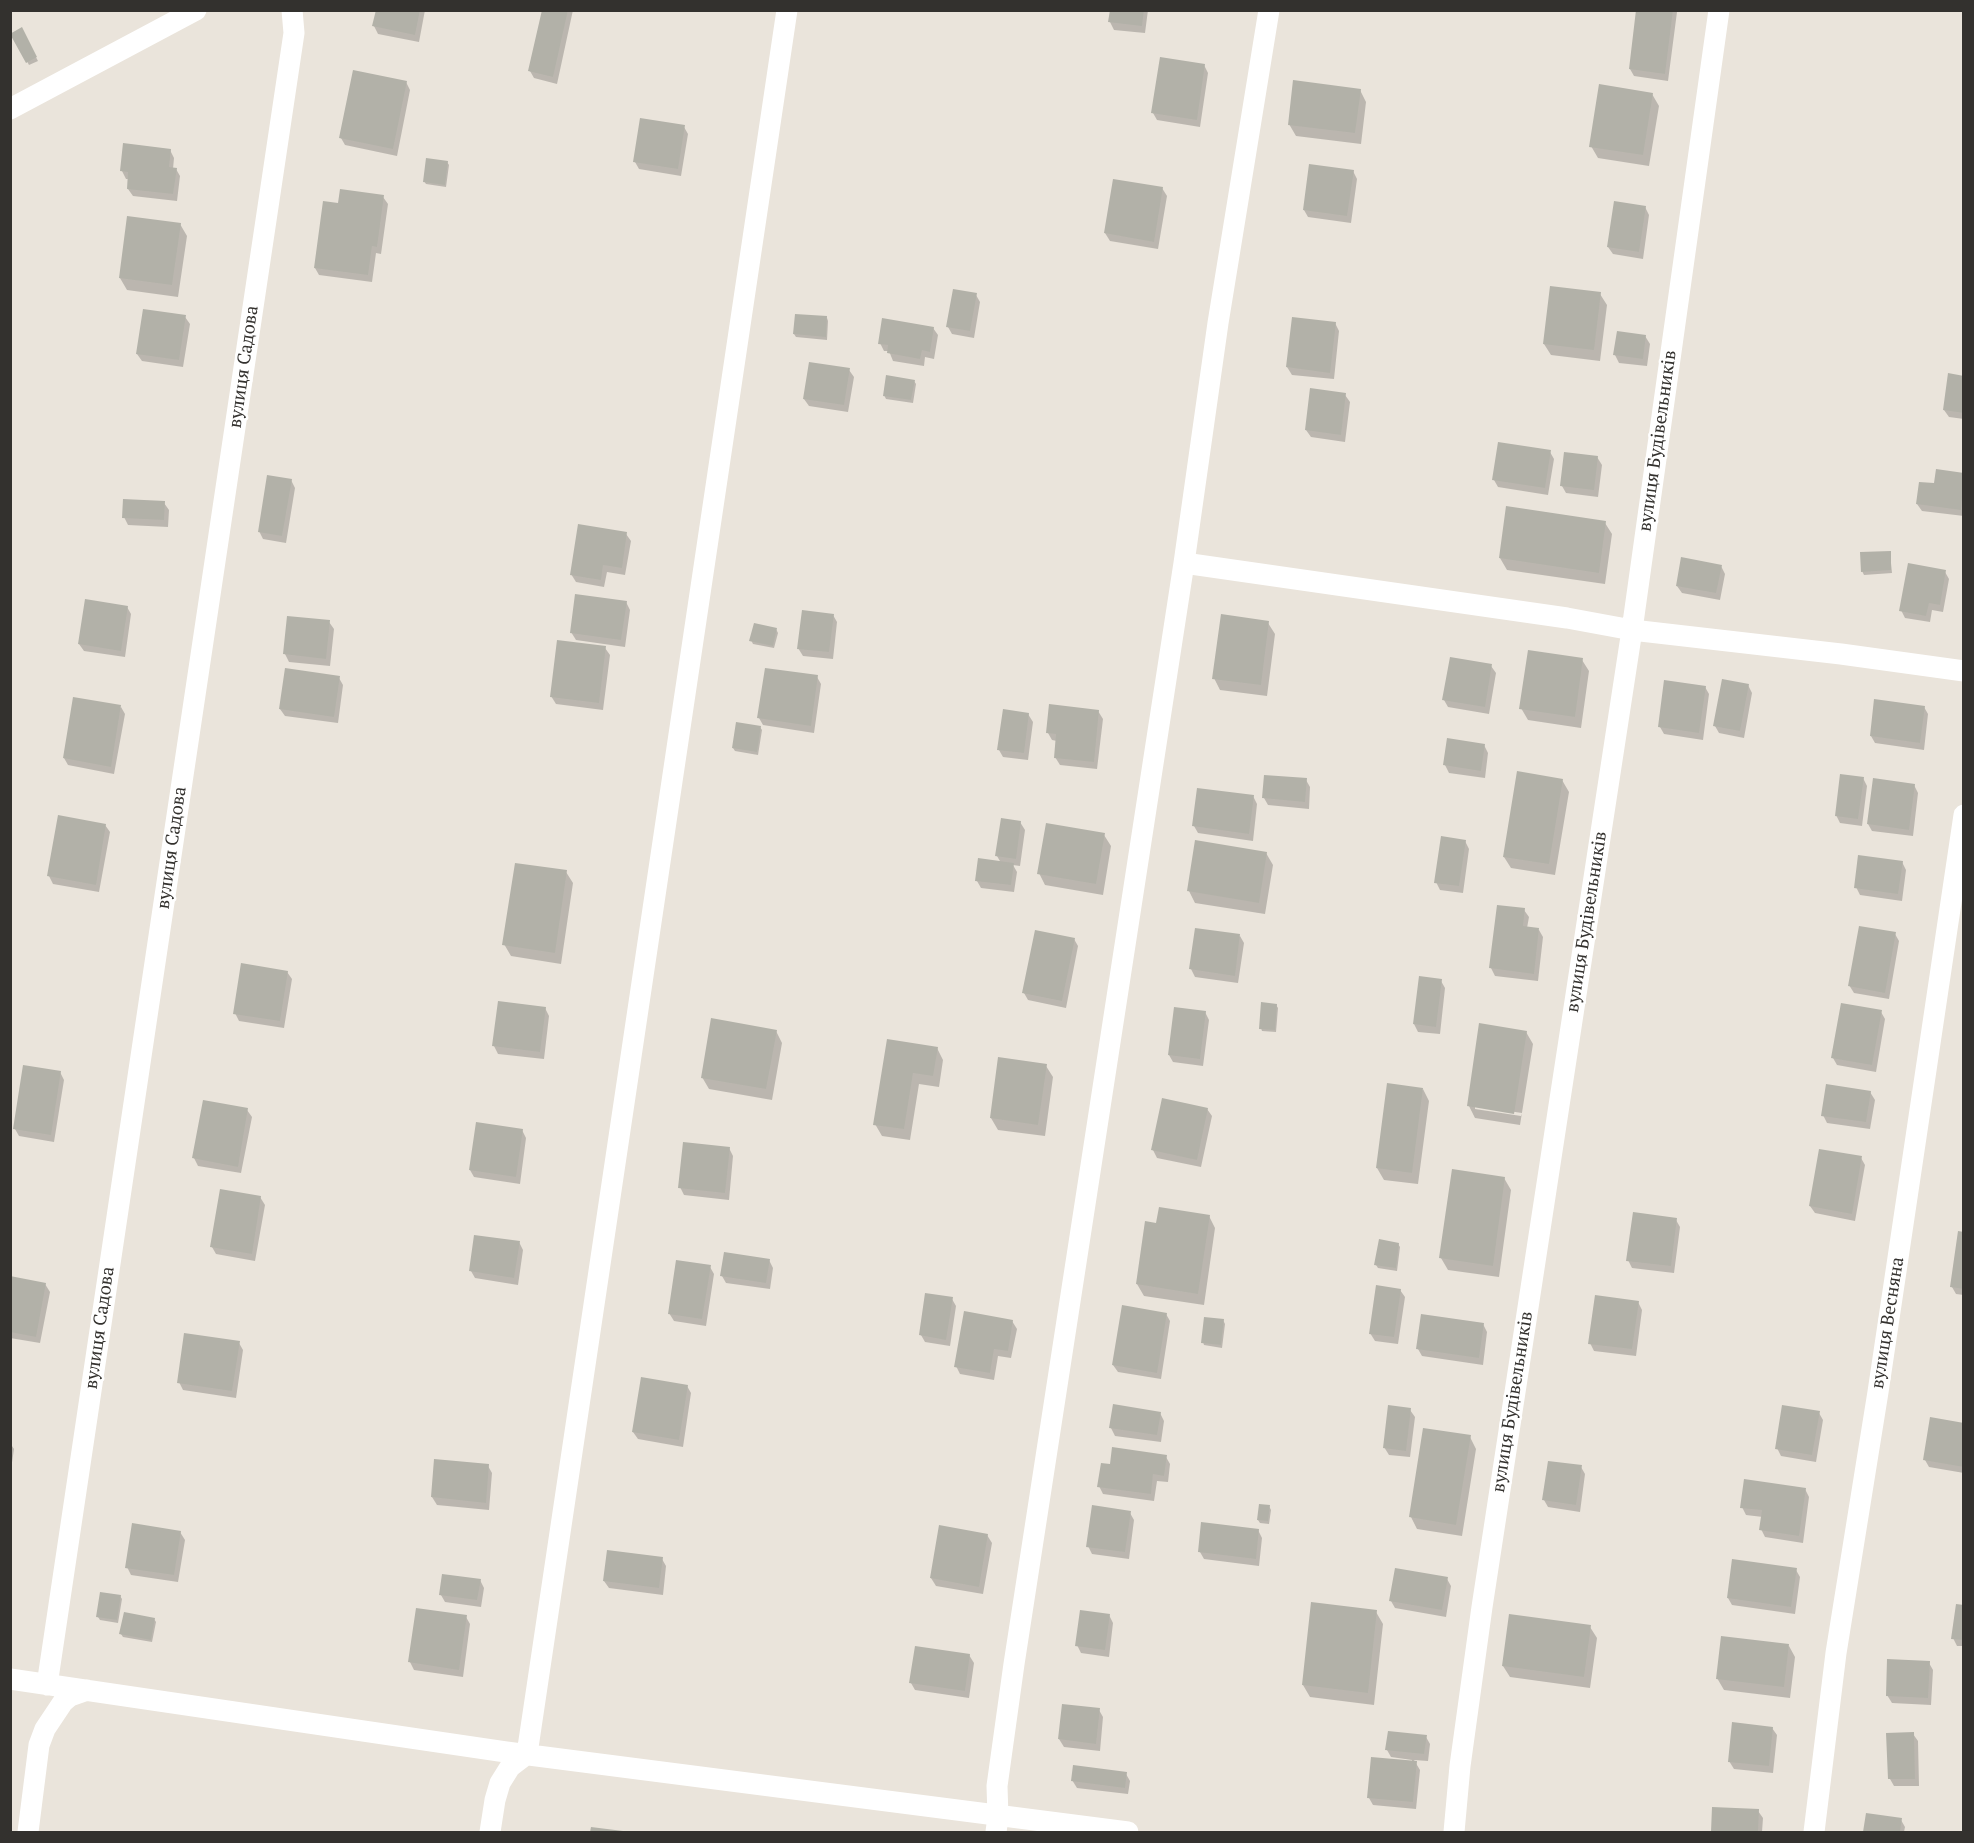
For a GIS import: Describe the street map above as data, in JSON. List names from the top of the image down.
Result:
{
  "streets": {
    "street": ["вулиця Садова", "вулиця Будівельників", "вулиця Весняна"]
  }
}
